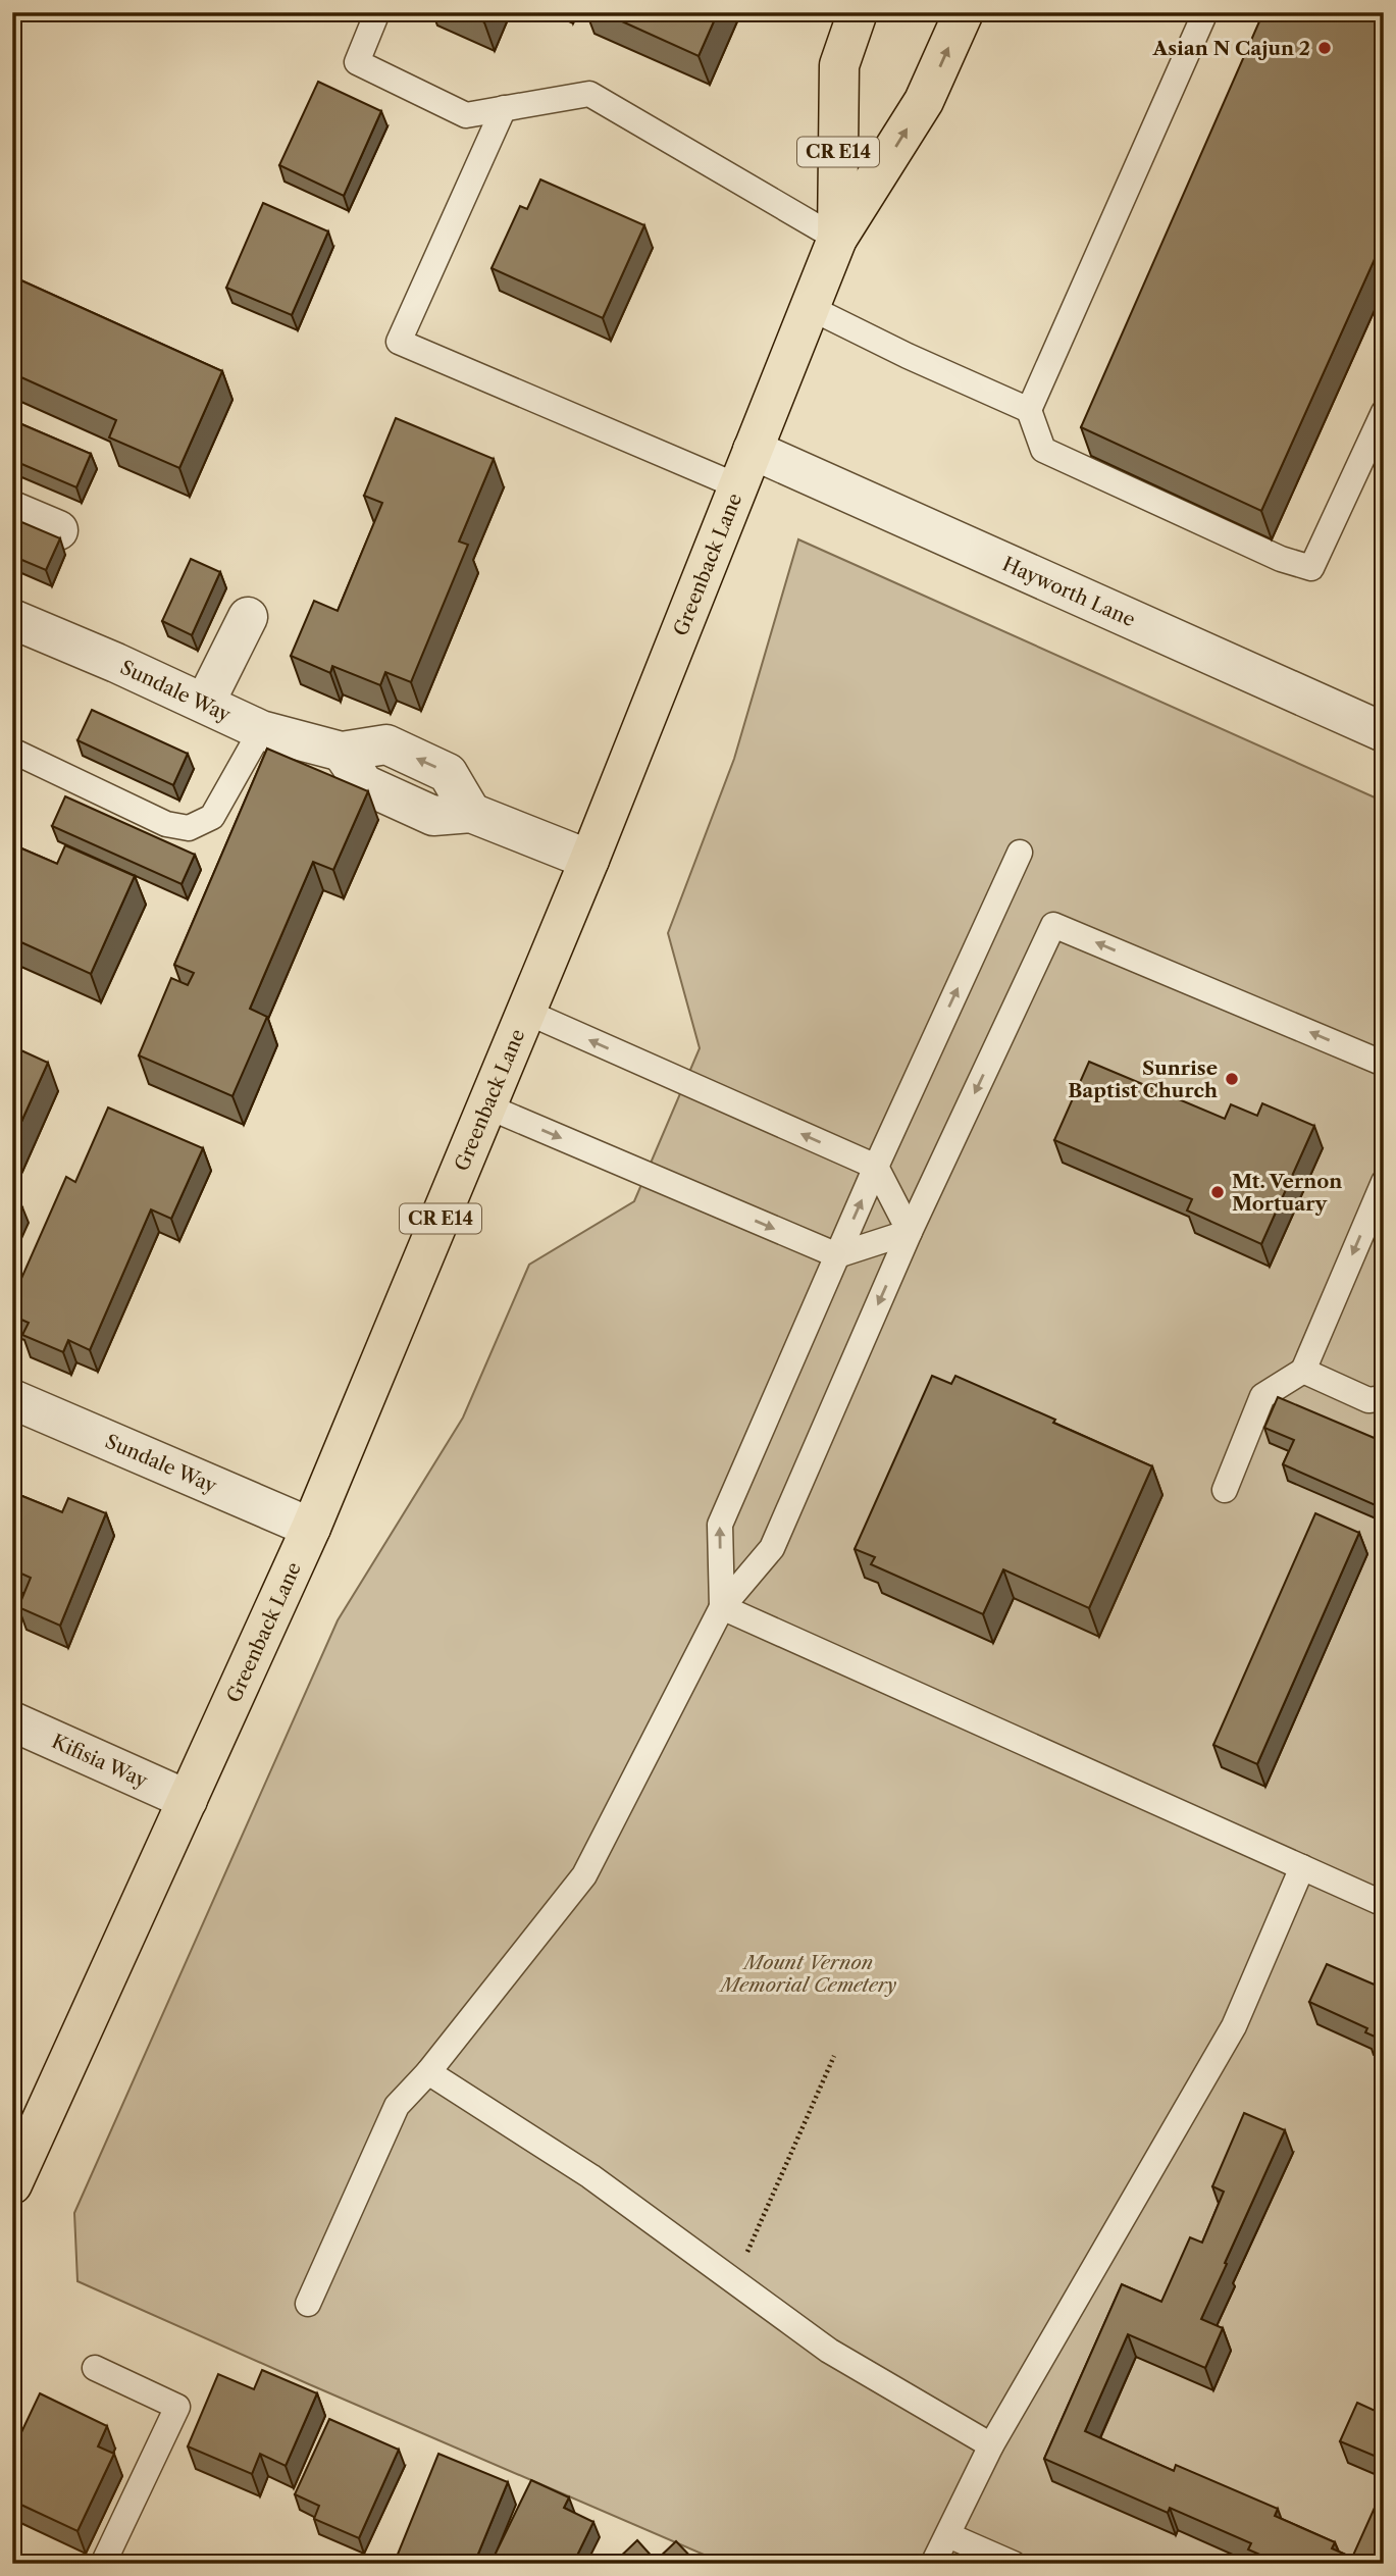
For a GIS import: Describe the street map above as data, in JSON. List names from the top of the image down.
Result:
{
  "streets": {
    "main road": ["CR E14", "Greenback Lane"],
    "street": ["Hayworth Lane", "Sundale Way", "Kifisia Way"]
  },
  "crossings": [
    ["Greenback Lane", "Hayworth Lane"],
    ["Greenback Lane", "Sundale Way"],
    ["Greenback Lane", "Kifisia Way"]
  ],
  "parks": ["Mount Vernon Memorial Cemetery"],
  "places": ["Asian N Cajun 2", "Sunrise Baptist Church", "Mt. Vernon Mortuary"]
}
